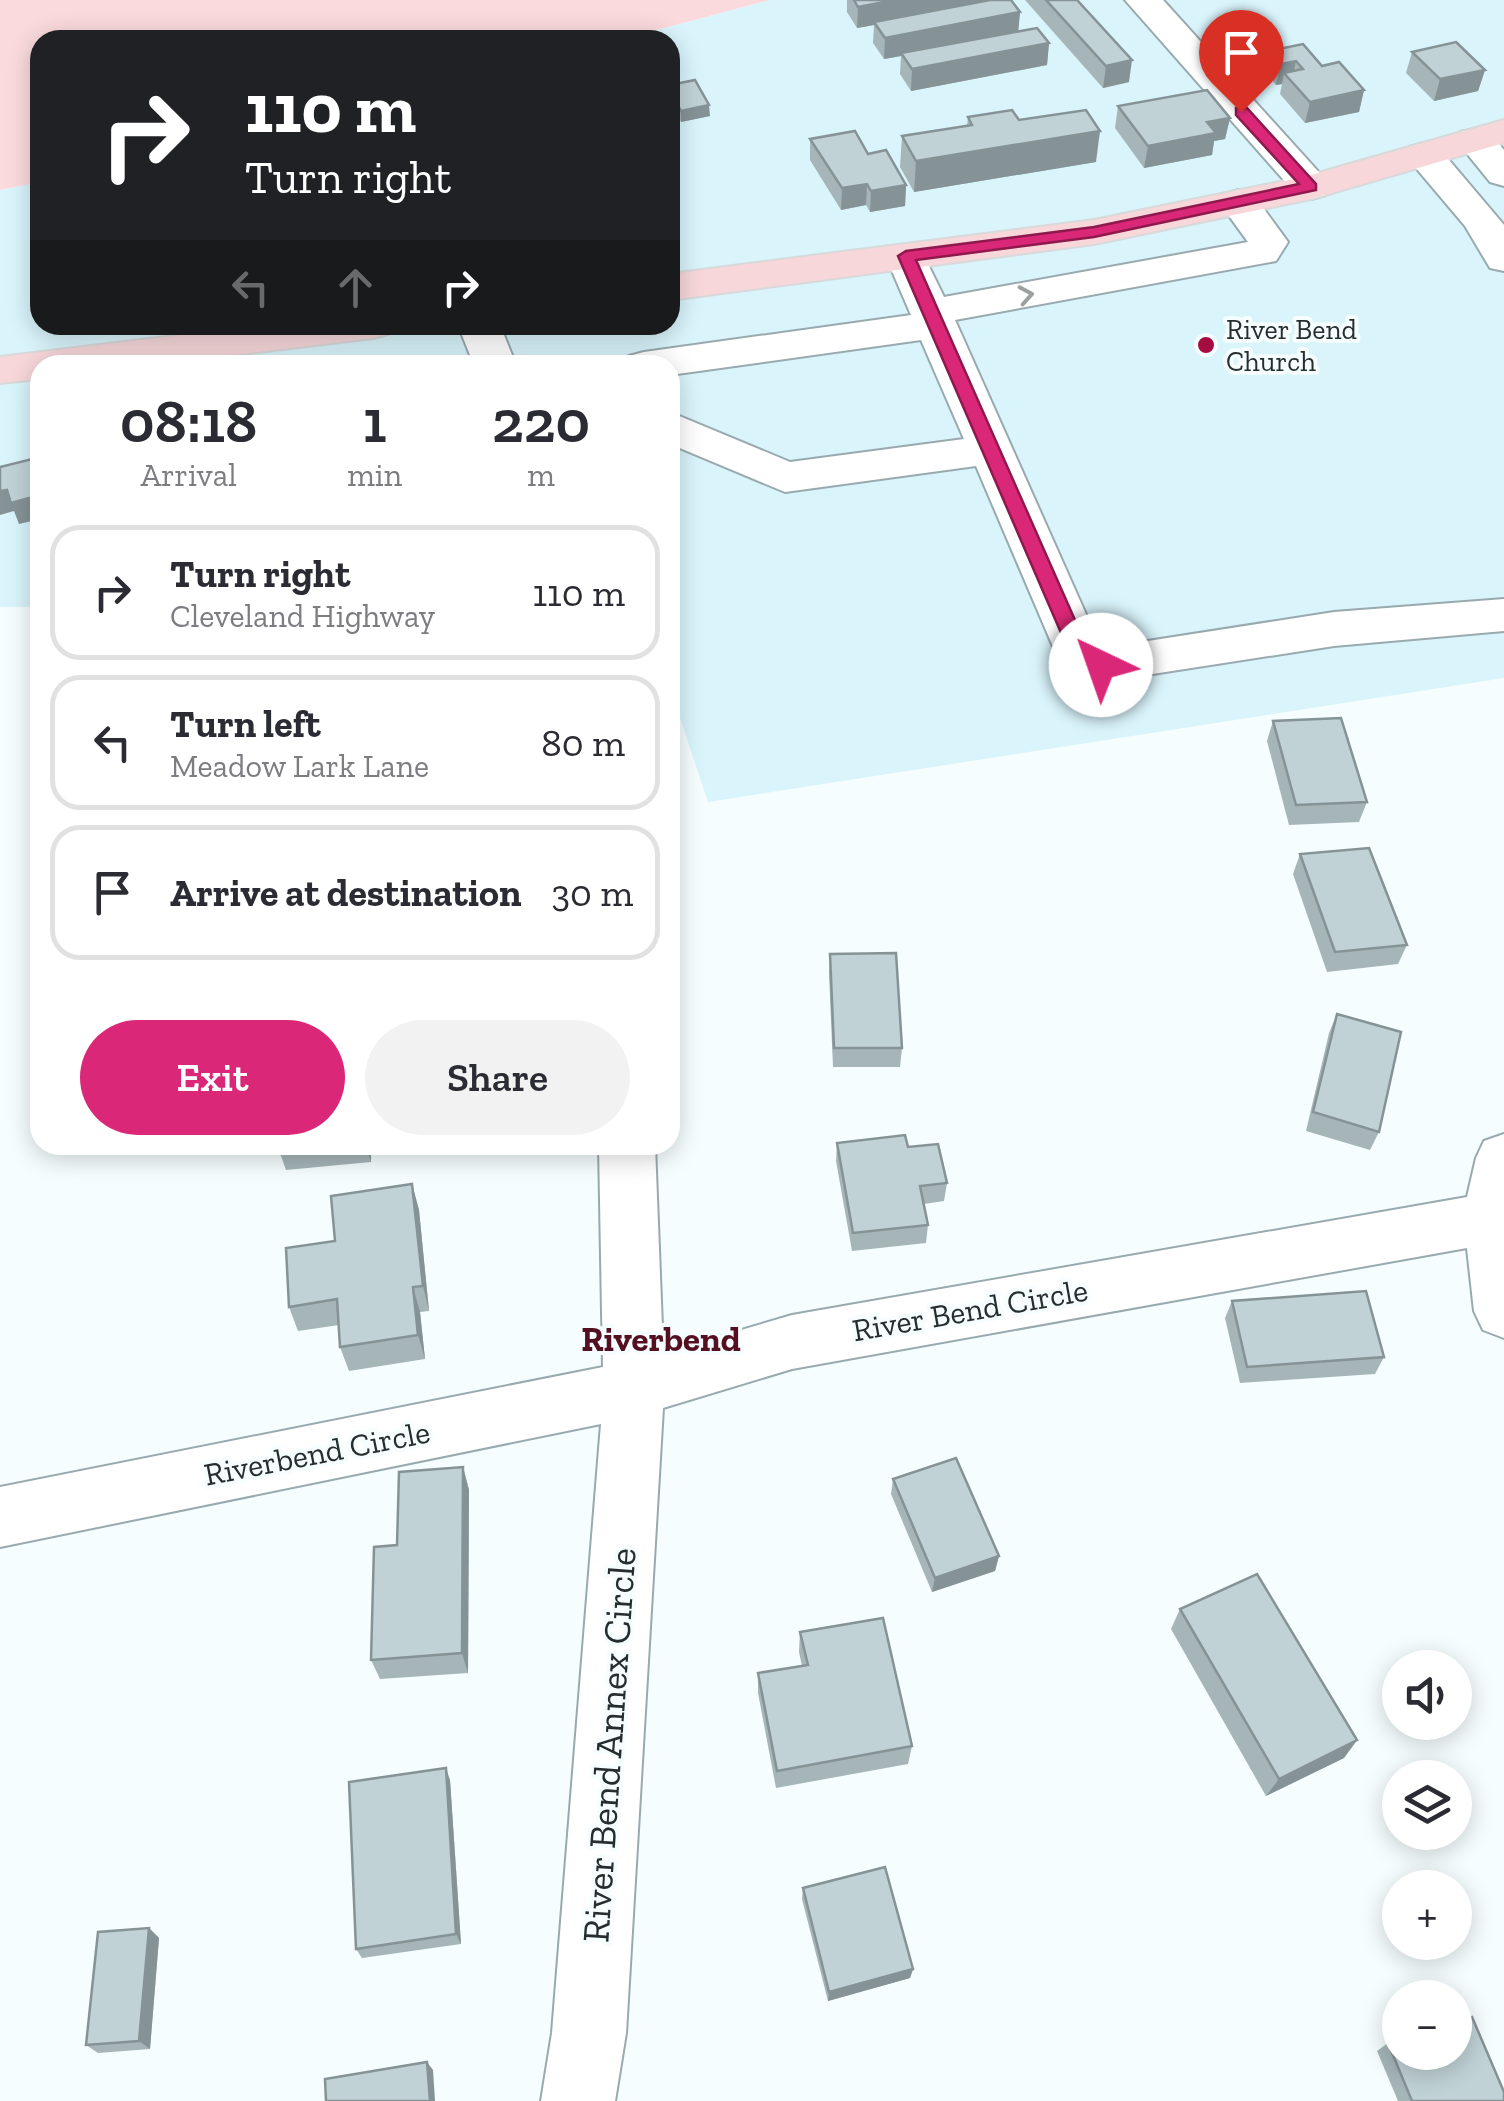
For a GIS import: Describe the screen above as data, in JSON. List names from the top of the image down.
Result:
{
  "streets": {
    "street": ["River Bend Circle", "Riverbend Circle", "River Bend Annex Circle"]
  },
  "crossings": [
    ["River Bend Circle", "Riverbend Circle"],
    ["River Bend Circle", "River Bend Annex Circle"],
    ["Riverbend Circle", "River Bend Annex Circle"]
  ],
  "districts": ["Riverbend"],
  "places": ["River Bend Church"],
  "page": {
    "turn": ["110 m", "Turn right"],
    "eta": [
      "08:18",
      "Arrival",
      "1",
      "min",
      "220",
      "m"
    ],
    "list": [
      {
        "name": "Turn right",
        "note": "Cleveland Highway",
        "value": "110 m"
      },
      {
        "name": "Turn left",
        "note": "Meadow Lark Lane",
        "value": "80 m"
      },
      {
        "name": "Arrive at destination",
        "value": "30 m"
      }
    ],
    "buttons": ["Exit", "Share"],
    "map_buttons": ["+", "−"]
  }
}
